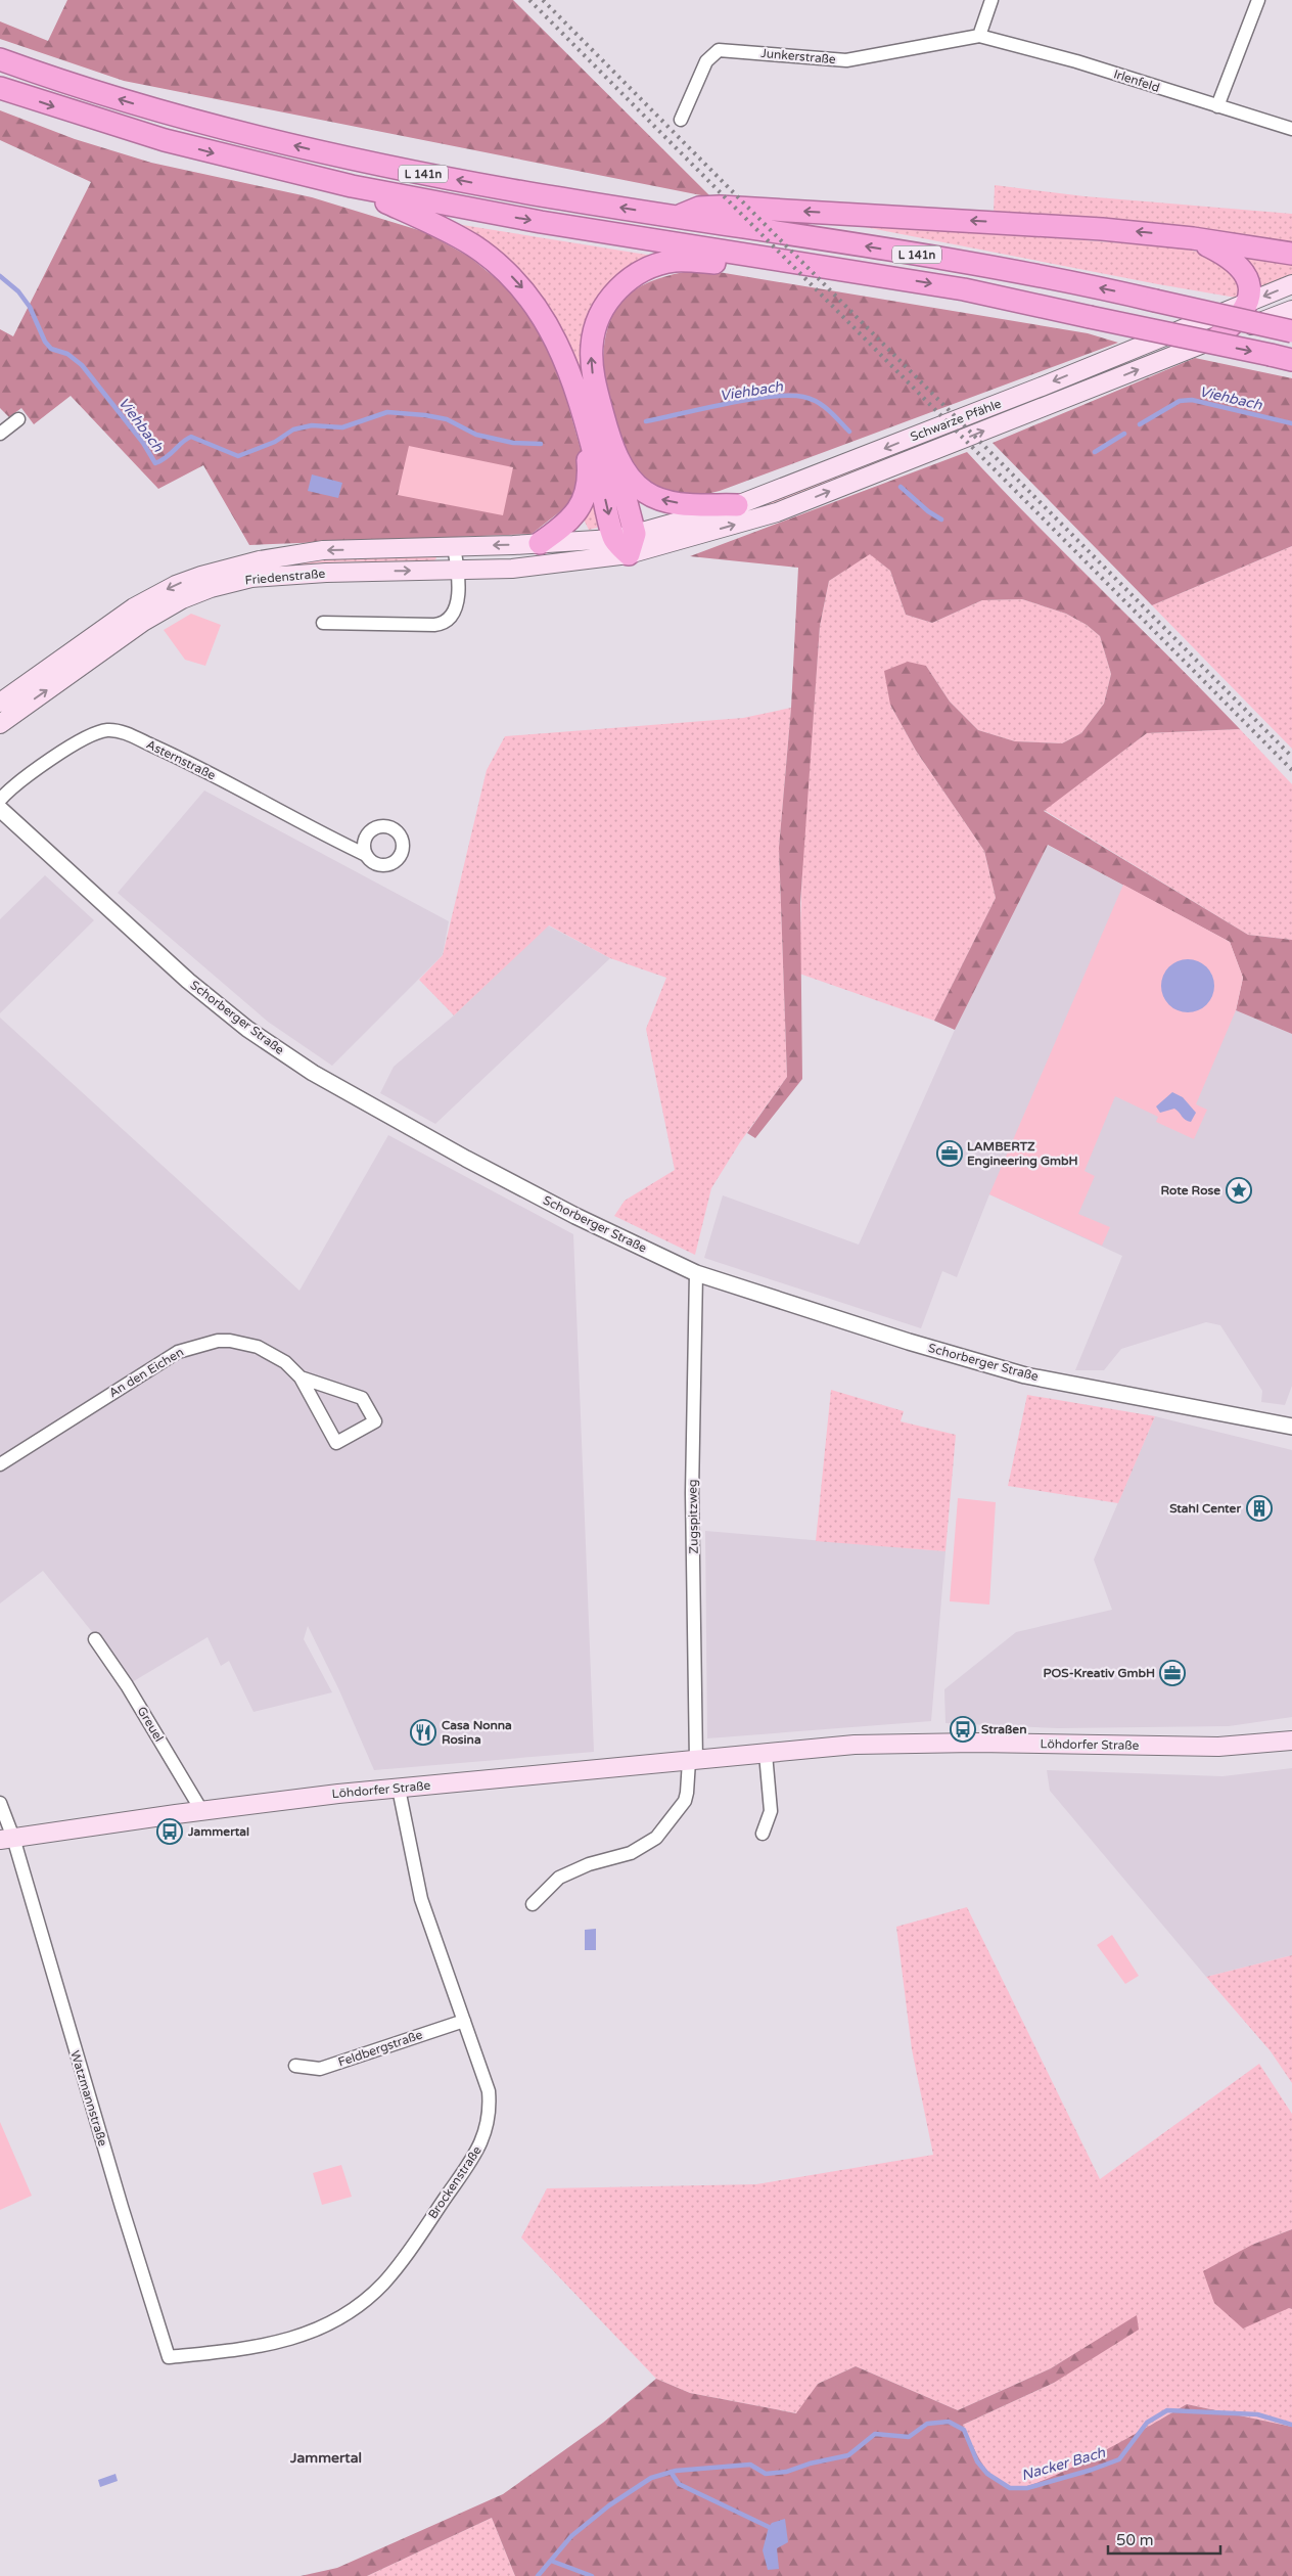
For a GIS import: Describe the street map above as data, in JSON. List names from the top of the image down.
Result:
{
  "streets": {
    "highway": ["L 141n"],
    "main road": ["Schwarze Pfähle", "Friedenstraße", "Löhdorfer Straße"],
    "street": [
      "Junkerstraße",
      "Irlenfeld",
      "Asternstraße",
      "Schorberger Straße",
      "An den Eichen",
      "Zugspitzweg",
      "Greuel",
      "Feldbergstraße",
      "Watzmannstraße",
      "Brockenstraße"
    ]
  },
  "crossings": [
    ["Junkerstraße", "Irlenfeld"],
    ["Schwarze Pfähle", "Friedenstraße"],
    ["Schorberger Straße", "Zugspitzweg"],
    ["Zugspitzweg", "Löhdorfer Straße"],
    ["Greuel", "Löhdorfer Straße"],
    ["Löhdorfer Straße", "Watzmannstraße"],
    ["Löhdorfer Straße", "Brockenstraße"],
    ["Feldbergstraße", "Brockenstraße"],
    ["Watzmannstraße", "Brockenstraße"]
  ],
  "districts": ["Jammertal"],
  "water": ["Viehbach", "Nacker Bach"],
  "places": {
    "office": ["LAMBERTZ Engineering GmbH", "POS-Kreativ GmbH"],
    "place": ["Rote Rose"],
    "building": ["Stahl Center"],
    "bus stop": ["Straßen", "Jammertal"],
    "restaurant": ["Casa Nonna Rosina"]
  },
  "scale_bar": "50 m"
}
